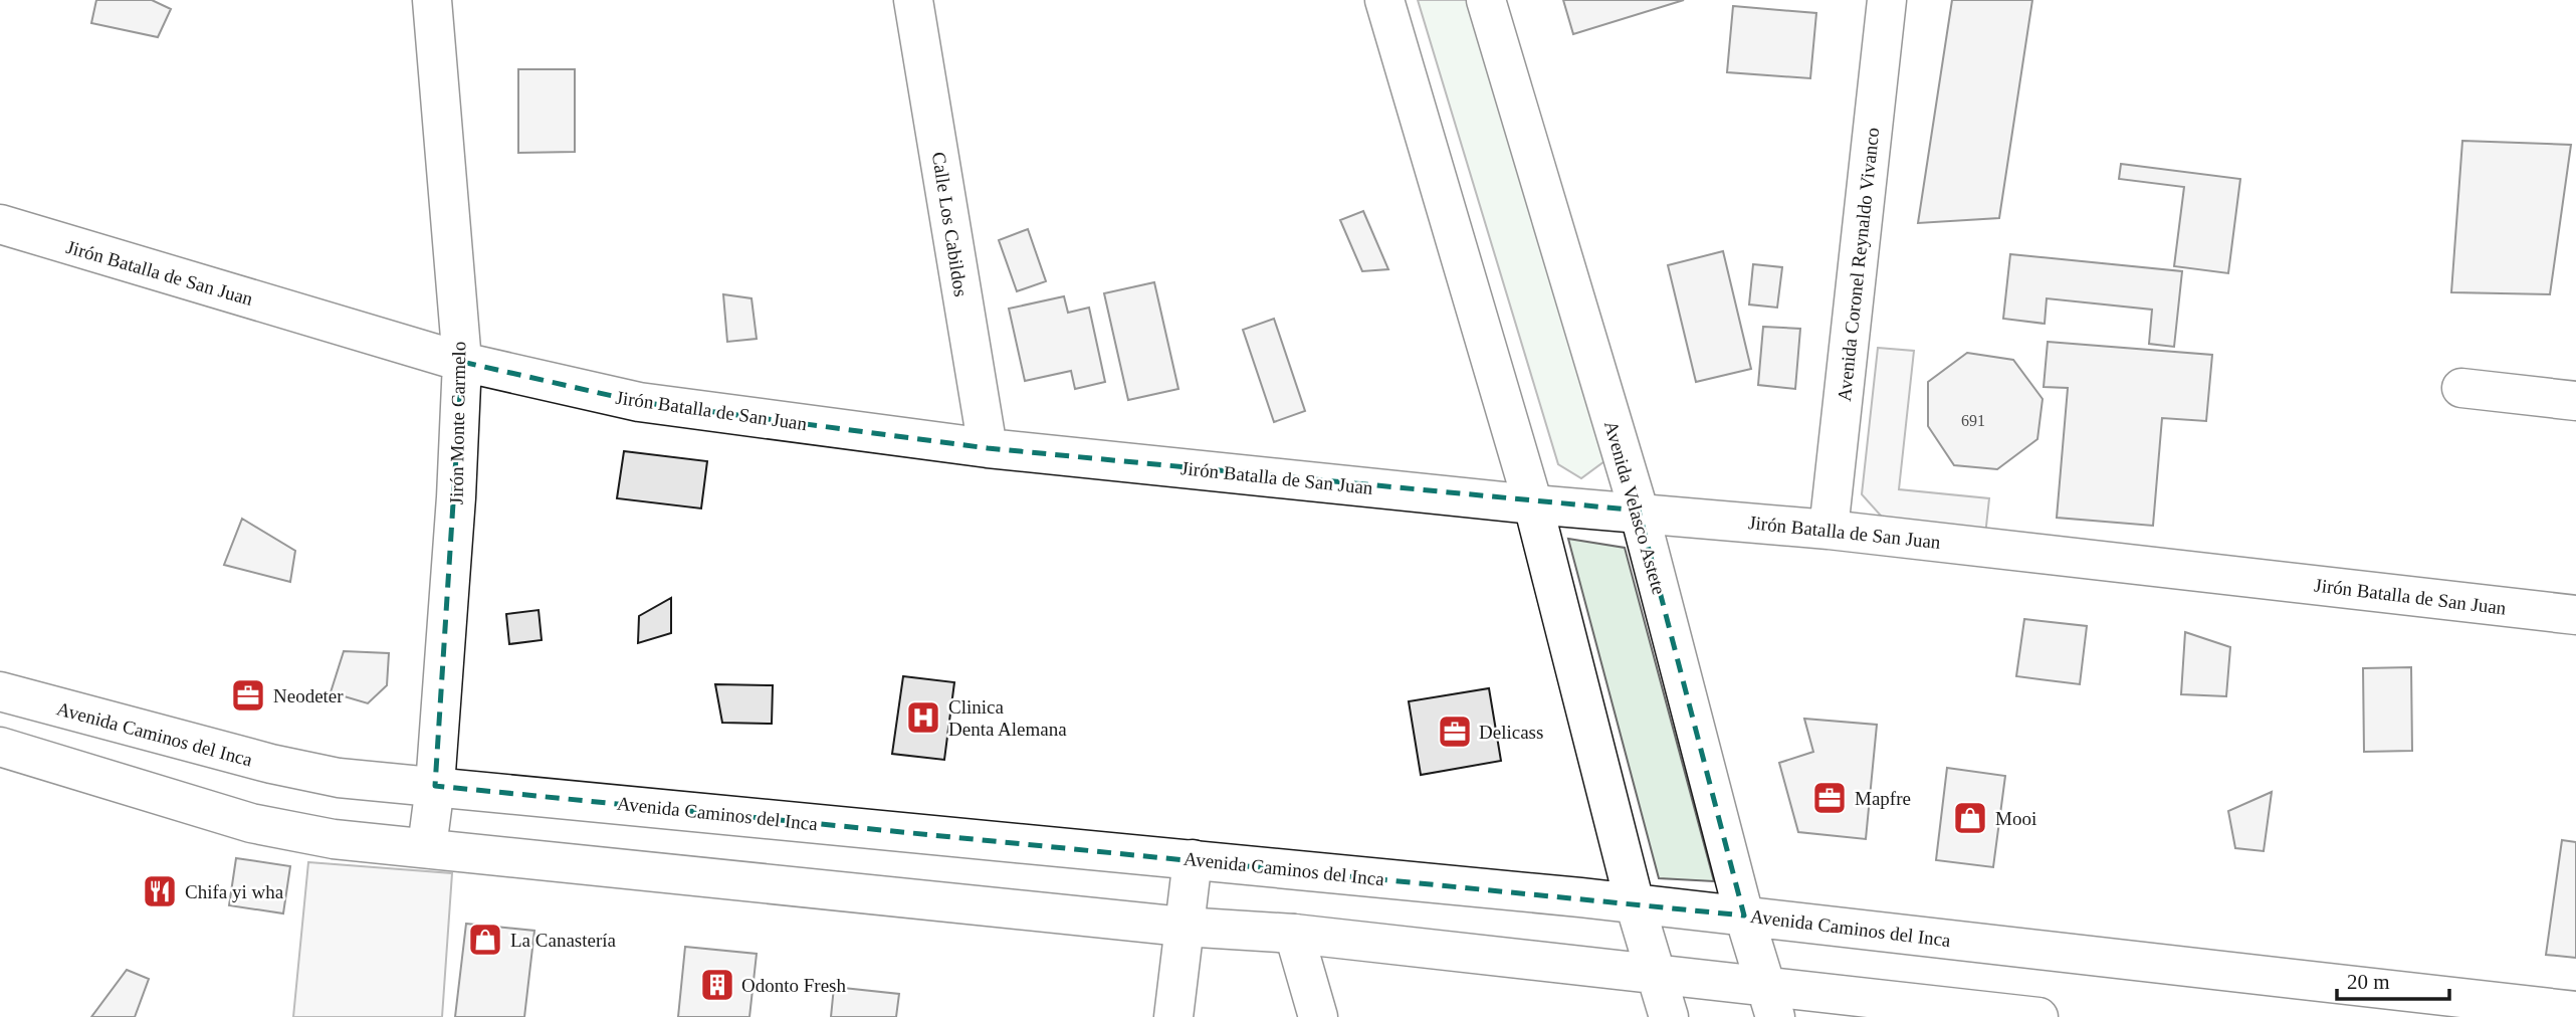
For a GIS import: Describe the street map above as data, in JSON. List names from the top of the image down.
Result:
{
  "streets": {
    "main road": [
      "Calle Los Cabildos",
      "Avenida Coronel Reynaldo Vivanco",
      "Jirón Batalla de San Juan",
      "Jirón Monte Carmelo",
      "Avenida Velasco Astete",
      "Avenida Caminos del Inca"
    ]
  },
  "crossings": [
    ["Calle Los Cabildos", "Jirón Batalla de San Juan"],
    ["Avenida Coronel Reynaldo Vivanco", "Jirón Batalla de San Juan"],
    ["Jirón Batalla de San Juan", "Jirón Monte Carmelo"],
    ["Jirón Batalla de San Juan", "Avenida Velasco Astete"],
    ["Jirón Monte Carmelo", "Avenida Caminos del Inca"],
    ["Avenida Velasco Astete", "Avenida Caminos del Inca"]
  ],
  "places": {
    "office": ["Neodeter", "Delicass", "Mapfre"],
    "hospital": ["Clinica Denta Alemana"],
    "shop": ["Mooi", "La Canastería"],
    "restaurant": ["Chifa yi wha"],
    "building": ["Odonto Fresh"]
  },
  "house_numbers": ["691"],
  "scale_bar": "20 m"
}
